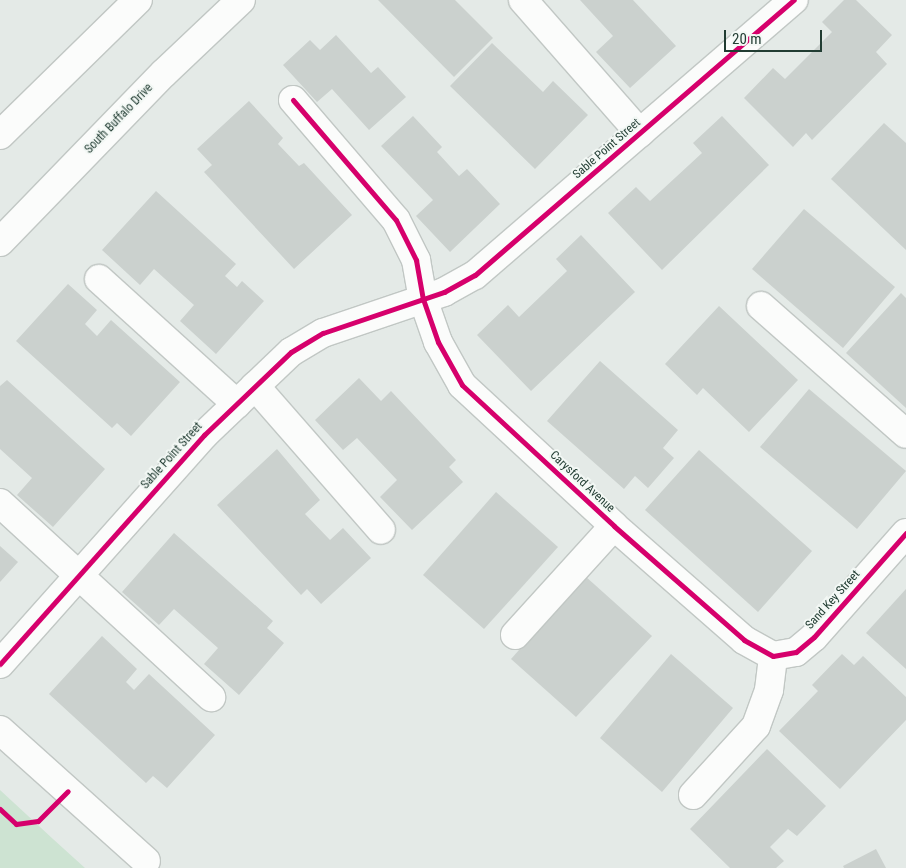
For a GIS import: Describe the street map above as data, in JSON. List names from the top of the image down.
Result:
{
  "streets": {
    "street": [
      "South Buffalo Drive",
      "Sable Point Street",
      "Carysford Avenue",
      "Sand Key Street"
    ]
  },
  "crossings": [
    ["Sable Point Street", "Carysford Avenue"],
    ["Carysford Avenue", "Sand Key Street"]
  ],
  "scale_bar": "20 m"
}
